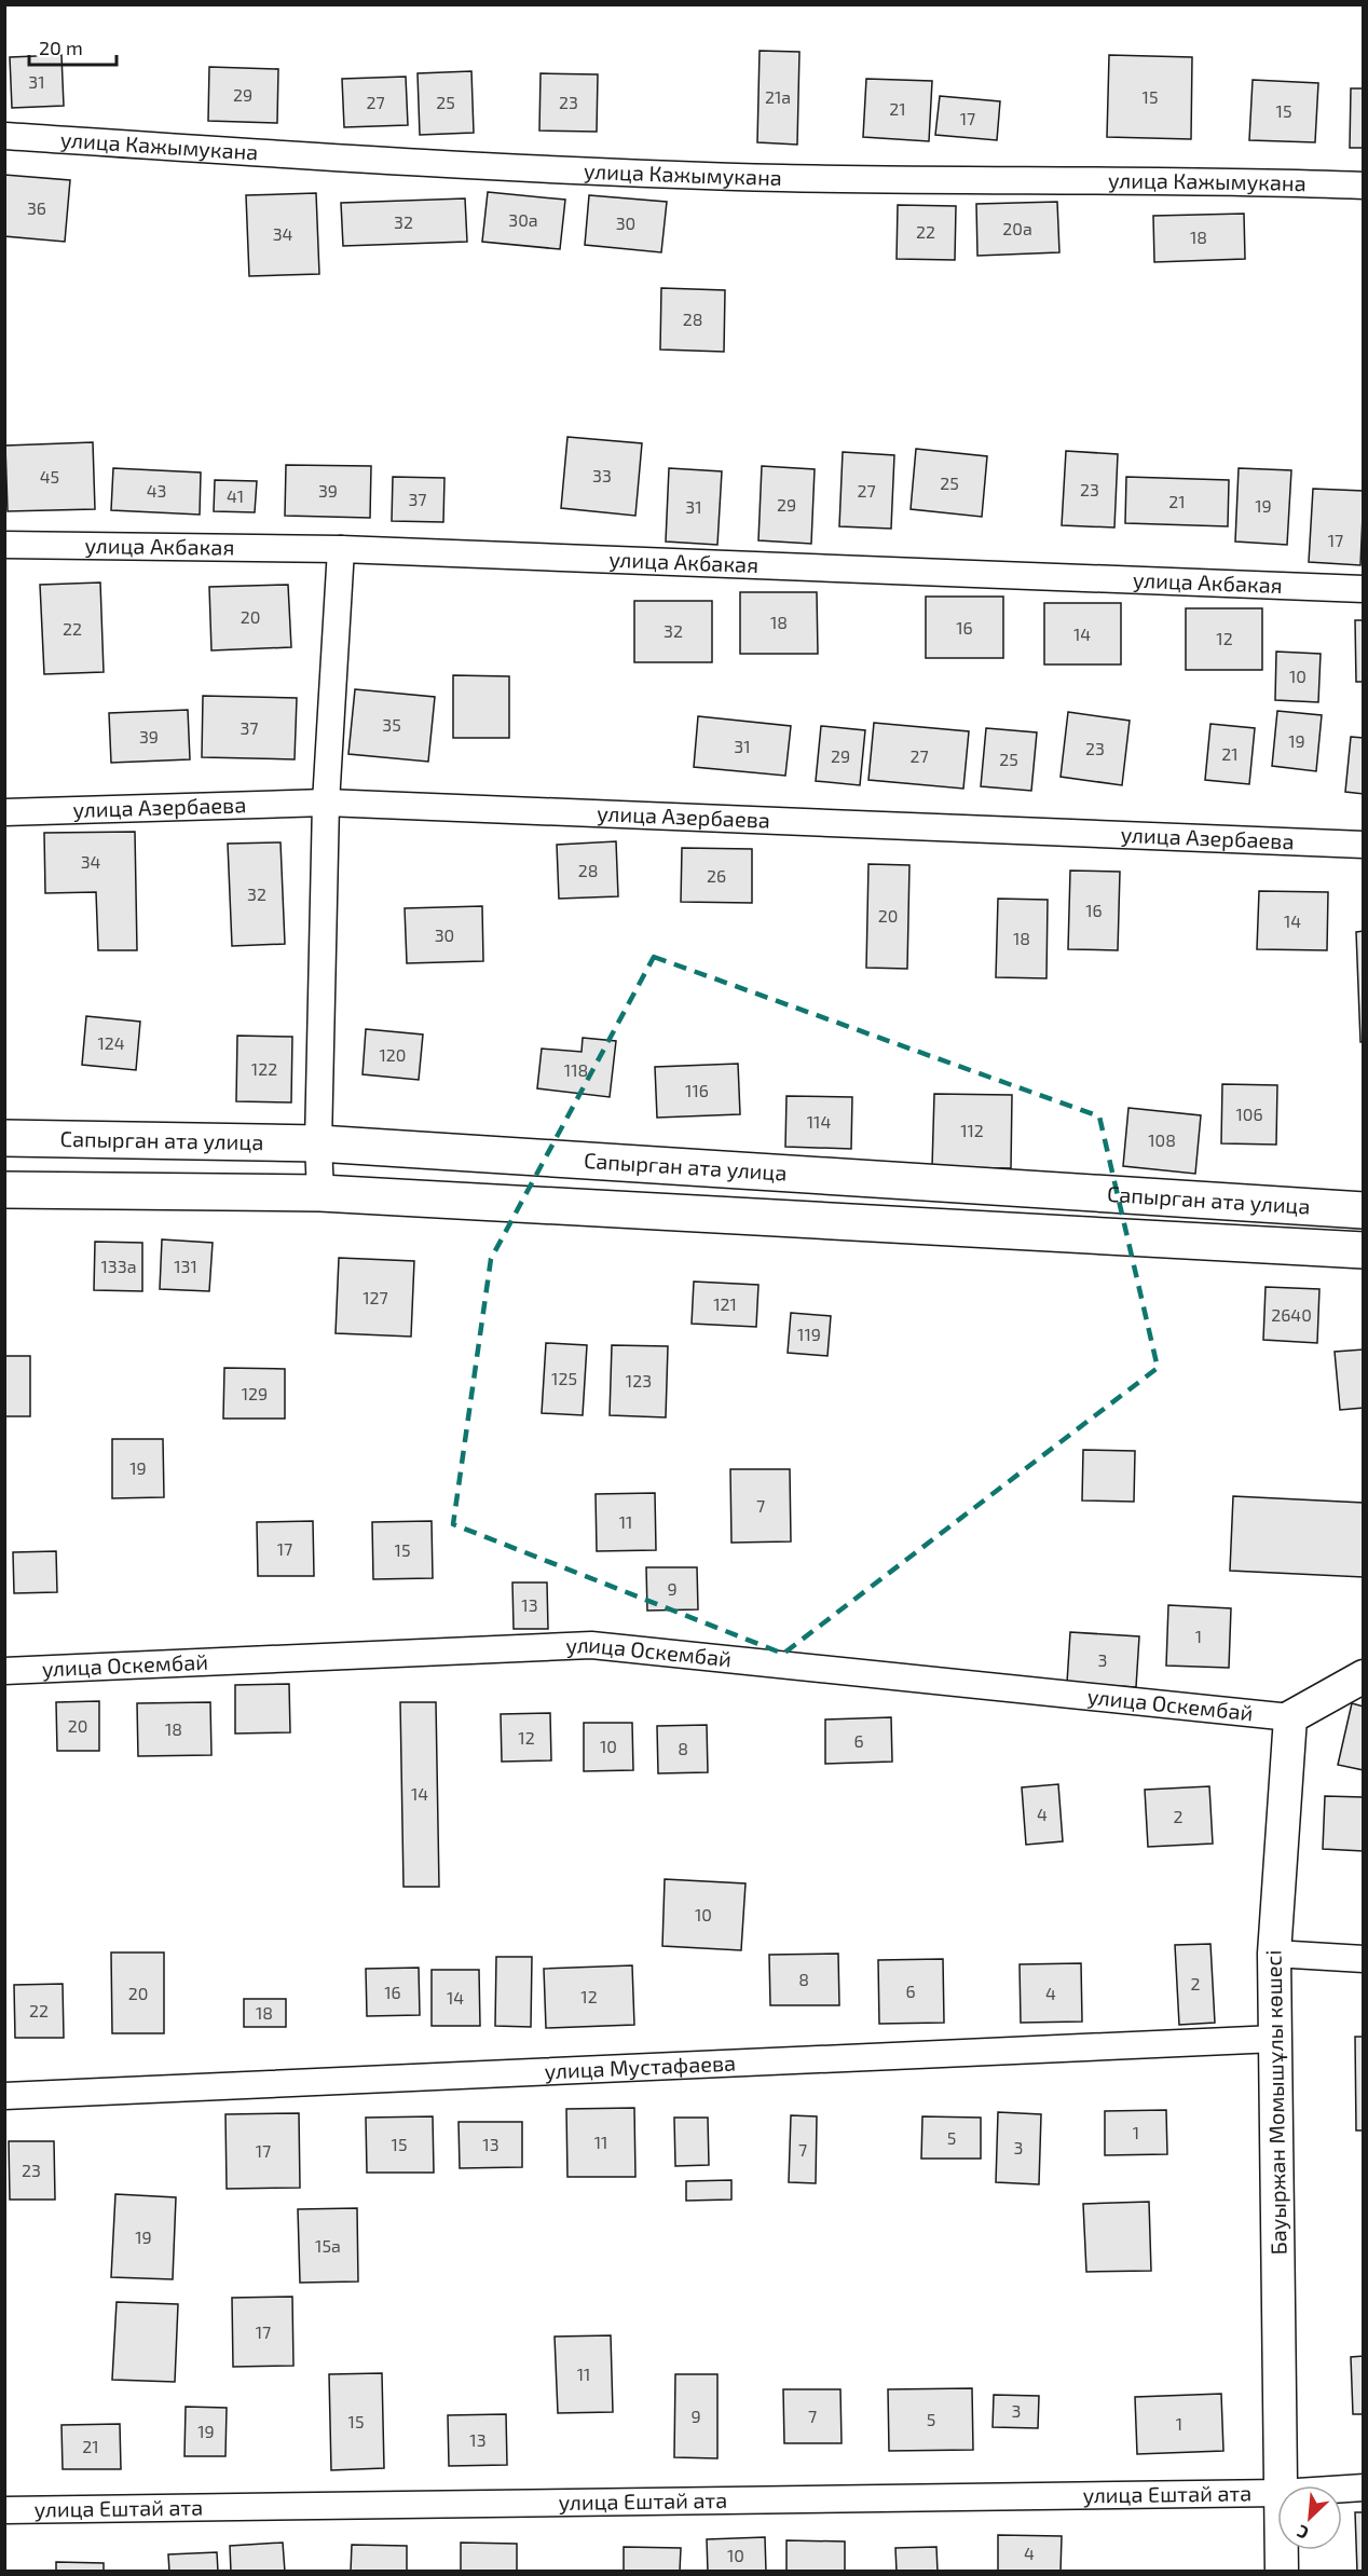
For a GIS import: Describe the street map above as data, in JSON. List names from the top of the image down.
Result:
{
  "streets": {
    "main road": ["Сапырган ата улица"],
    "street": [
      "улица Кажымукана",
      "улица Акбакая",
      "улица Азербаева",
      "улица Оскембай",
      "улица Мустафаева",
      "Бауыржан Момышұлы көшесі",
      "улица Ештай ата"
    ]
  },
  "crossings": [
    ["улица Оскембай", "Бауыржан Момышұлы көшесі"],
    ["улица Мустафаева", "Бауыржан Момышұлы көшесі"]
  ],
  "house_numbers": [
    "31",
    "29",
    "21а",
    "15",
    "27",
    "25",
    "23",
    "21",
    "15",
    "17",
    "36",
    "30а",
    "32",
    "30",
    "20а",
    "22",
    "34",
    "18",
    "28",
    "33",
    "45",
    "25",
    "23",
    "43",
    "39",
    "27",
    "41",
    "37",
    "21",
    "29",
    "19",
    "31",
    "17",
    "20",
    "18",
    "16",
    "22",
    "32",
    "14",
    "12",
    "10",
    "35",
    "37",
    "39",
    "19",
    "31",
    "23",
    "21",
    "29",
    "27",
    "25",
    "34",
    "28",
    "26",
    "32",
    "16",
    "20",
    "14",
    "30",
    "18",
    "124",
    "120",
    "122",
    "118",
    "116",
    "106",
    "114",
    "112",
    "108",
    "133а",
    "131",
    "127",
    "121",
    "2640",
    "119",
    "125",
    "123",
    "129",
    "19",
    "7",
    "11",
    "17",
    "15",
    "9",
    "13",
    "1",
    "3",
    "20",
    "18",
    "12",
    "6",
    "10",
    "8",
    "14",
    "4",
    "2",
    "10",
    "8",
    "2",
    "6",
    "16",
    "20",
    "4",
    "12",
    "14",
    "22",
    "18",
    "1",
    "5",
    "11",
    "15",
    "13",
    "3",
    "7",
    "17",
    "23",
    "19",
    "15а",
    "17",
    "11",
    "3",
    "9",
    "7",
    "5",
    "15",
    "1",
    "19",
    "13",
    "21",
    "4",
    "10"
  ],
  "scale_bar": "20 m",
  "north": "bottom left"
}
